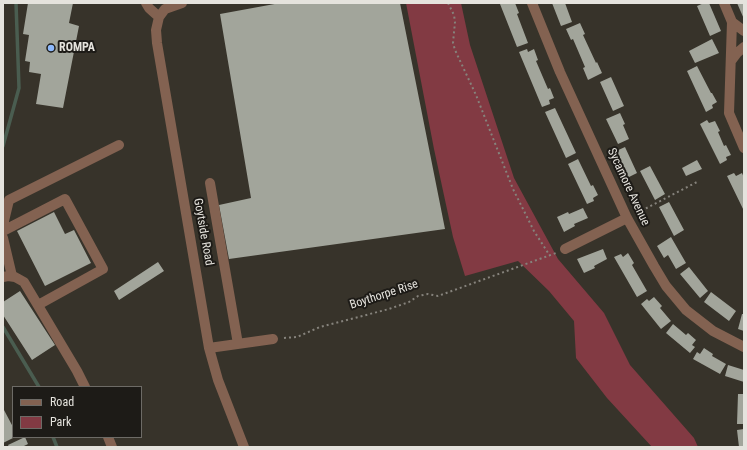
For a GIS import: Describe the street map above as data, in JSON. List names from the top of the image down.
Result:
{
  "streets": {
    "street": ["Sycamore Avenue", "Goytside Road"],
    "path": ["Boythorpe Rise"]
  },
  "places": ["ROMPA"],
  "legend": ["Road", "Park"]
}
